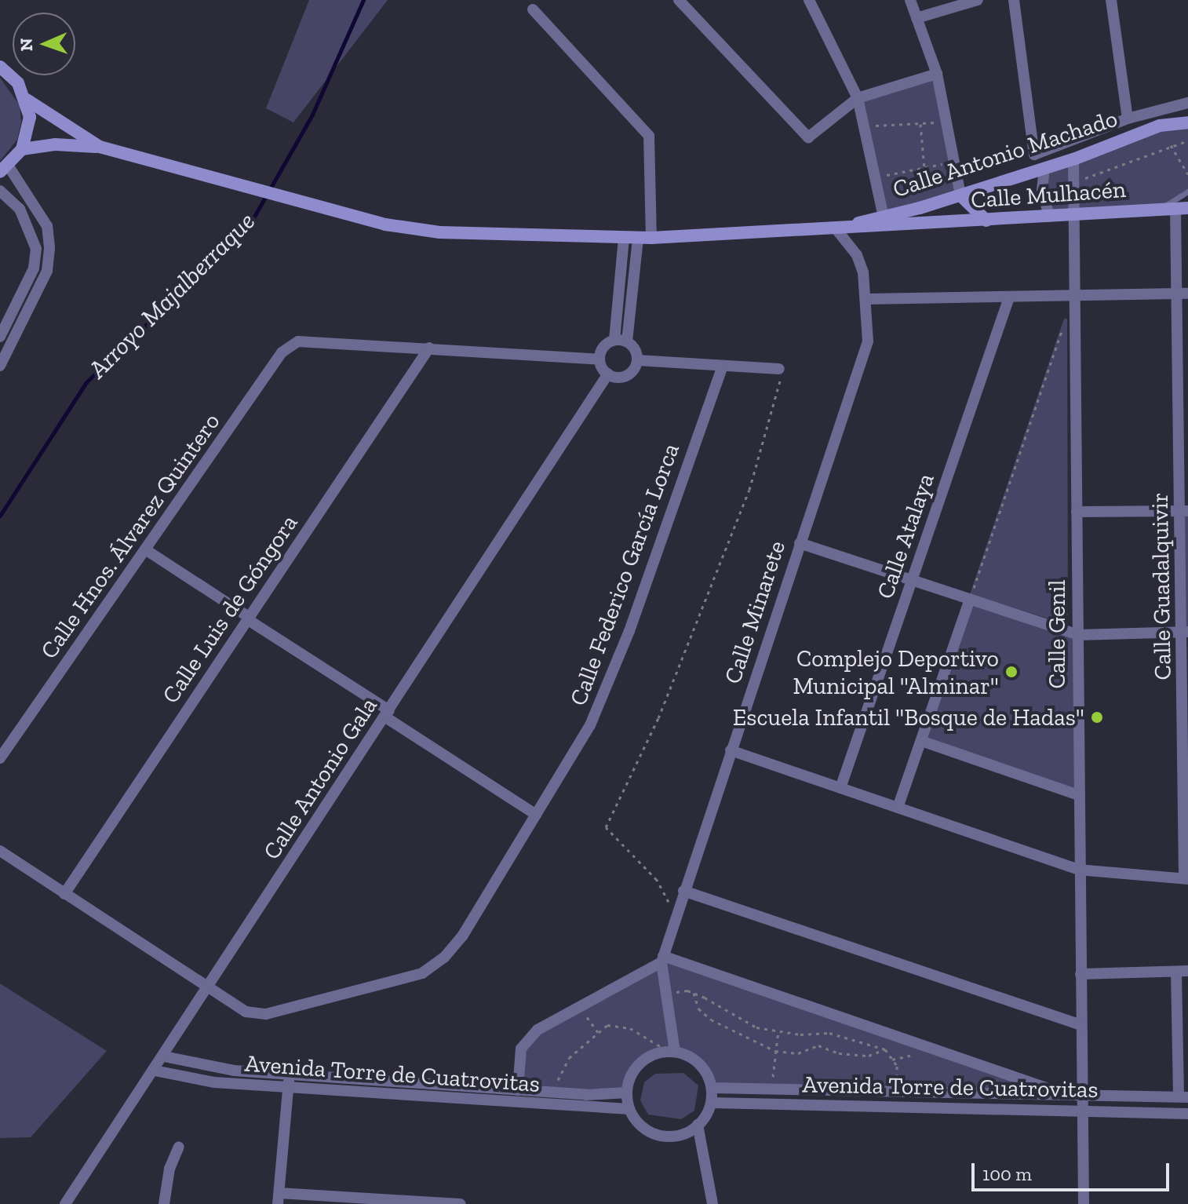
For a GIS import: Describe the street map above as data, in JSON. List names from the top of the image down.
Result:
{
  "streets": {
    "street": [
      "Calle Antonio Machado",
      "Calle Mulhacén",
      "Calle Hnos. Álvarez Quintero",
      "Calle Atalaya",
      "Calle Federico García Lorca",
      "Calle Guadalquivir",
      "Calle Luis de Góngora",
      "Calle Minarete",
      "Calle Genil",
      "Calle Antonio Gala",
      "Avenida Torre de Cuatrovitas"
    ]
  },
  "crossings": [
    ["Calle Antonio Machado", "Calle Mulhacén"],
    ["Calle Antonio Machado", "Calle Minarete"],
    ["Calle Antonio Machado", "Calle Genil"],
    ["Calle Mulhacén", "Calle Guadalquivir"],
    ["Calle Mulhacén", "Calle Minarete"],
    ["Calle Mulhacén", "Calle Genil"],
    ["Calle Hnos. Álvarez Quintero", "Calle Luis de Góngora"],
    ["Calle Federico García Lorca", "Calle Luis de Góngora"],
    ["Calle Federico García Lorca", "Calle Antonio Gala"],
    ["Calle Minarete", "Avenida Torre de Cuatrovitas"],
    ["Calle Genil", "Avenida Torre de Cuatrovitas"],
    ["Calle Antonio Gala", "Avenida Torre de Cuatrovitas"]
  ],
  "water": ["Arroyo Majalberraque"],
  "places": ["Complejo Deportivo Municipal \"Alminar\"", "Escuela Infantil \"Bosque de Hadas\""],
  "scale_bar": "100 m",
  "north": "left"
}
